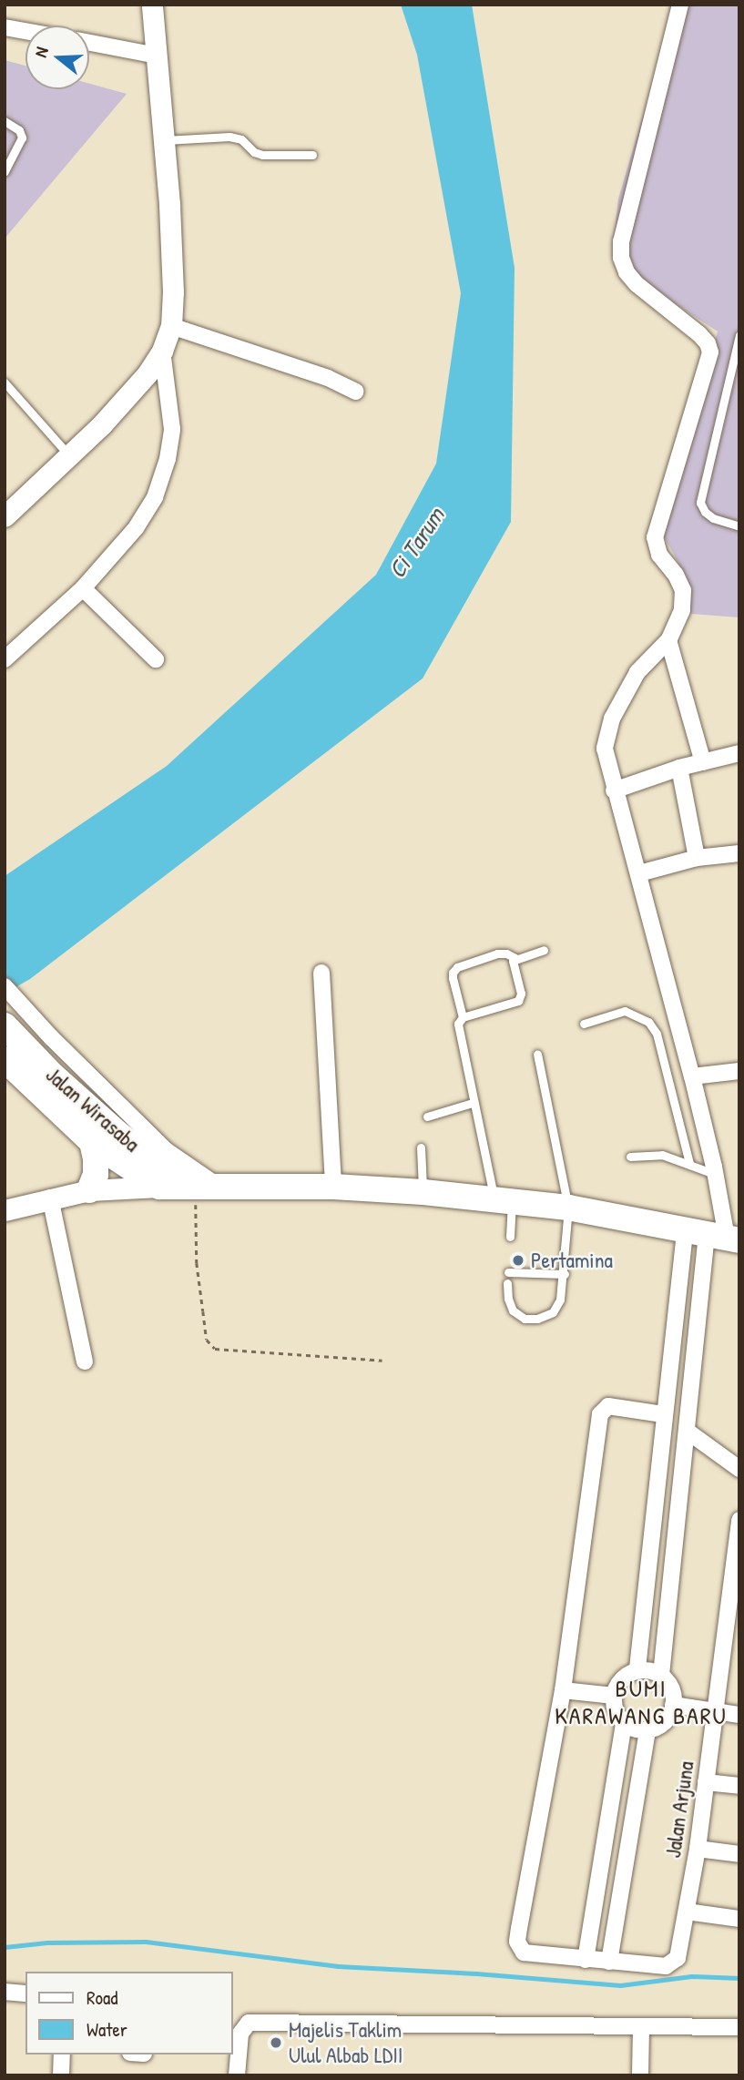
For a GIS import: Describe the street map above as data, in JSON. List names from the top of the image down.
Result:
{
  "streets": {
    "main road": ["Jalan Wirasaba"],
    "street": ["Jalan Arjuna"]
  },
  "districts": ["BUMI KARAWANG BARU"],
  "water": ["Ci Tarum"],
  "places": ["Pertamina", "Majelis Taklim Ulul Albab LDII"],
  "legend": ["Road", "Water"],
  "north": "left"
}
